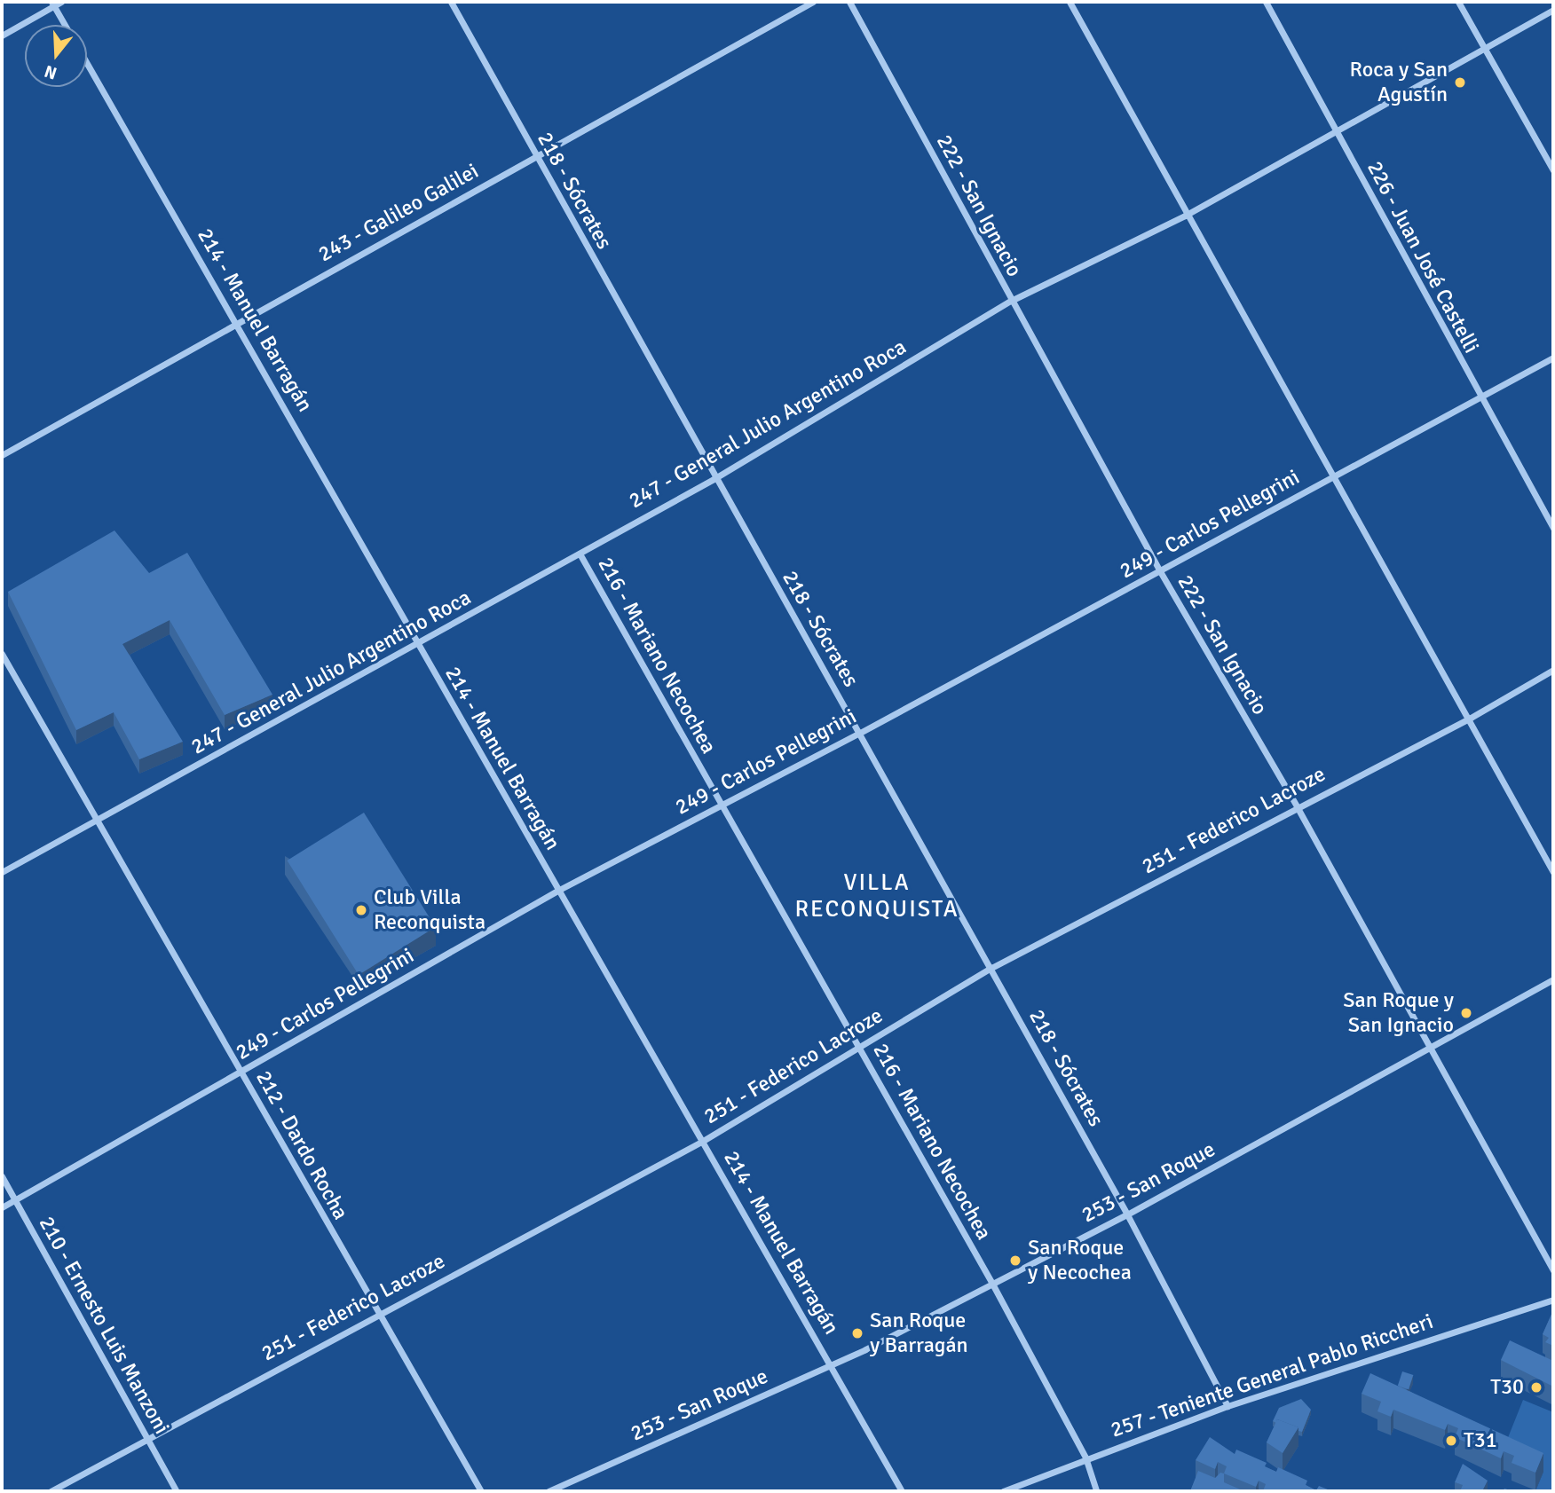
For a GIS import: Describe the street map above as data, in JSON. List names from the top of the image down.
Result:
{
  "streets": {
    "street": [
      "218 - Sócrates",
      "222 - San Ignacio",
      "243 - Galileo Galilei",
      "226 - Juan José Castelli",
      "214 - Manuel Barragán",
      "247 - General Julio Argentino Roca",
      "249 - Carlos Pellegrini",
      "216 - Mariano Necochea",
      "251 - Federico Lacroze",
      "212 - Dardo Rocha",
      "253 - San Roque",
      "210 - Ernesto Luis Manzoni",
      "257 - Teniente General Pablo Riccheri"
    ]
  },
  "crossings": [
    ["218 - Sócrates", "243 - Galileo Galilei"],
    ["218 - Sócrates", "247 - General Julio Argentino Roca"],
    ["218 - Sócrates", "249 - Carlos Pellegrini"],
    ["218 - Sócrates", "251 - Federico Lacroze"],
    ["218 - Sócrates", "253 - San Roque"],
    ["218 - Sócrates", "257 - Teniente General Pablo Riccheri"],
    ["222 - San Ignacio", "247 - General Julio Argentino Roca"],
    ["222 - San Ignacio", "249 - Carlos Pellegrini"],
    ["222 - San Ignacio", "251 - Federico Lacroze"],
    ["222 - San Ignacio", "253 - San Roque"],
    ["243 - Galileo Galilei", "214 - Manuel Barragán"],
    ["226 - Juan José Castelli", "247 - General Julio Argentino Roca"],
    ["226 - Juan José Castelli", "249 - Carlos Pellegrini"],
    ["214 - Manuel Barragán", "247 - General Julio Argentino Roca"],
    ["214 - Manuel Barragán", "249 - Carlos Pellegrini"],
    ["214 - Manuel Barragán", "251 - Federico Lacroze"],
    ["214 - Manuel Barragán", "253 - San Roque"],
    ["247 - General Julio Argentino Roca", "216 - Mariano Necochea"],
    ["247 - General Julio Argentino Roca", "212 - Dardo Rocha"],
    ["249 - Carlos Pellegrini", "216 - Mariano Necochea"],
    ["249 - Carlos Pellegrini", "212 - Dardo Rocha"],
    ["249 - Carlos Pellegrini", "210 - Ernesto Luis Manzoni"],
    ["216 - Mariano Necochea", "251 - Federico Lacroze"],
    ["216 - Mariano Necochea", "253 - San Roque"],
    ["216 - Mariano Necochea", "257 - Teniente General Pablo Riccheri"],
    ["251 - Federico Lacroze", "212 - Dardo Rocha"],
    ["251 - Federico Lacroze", "210 - Ernesto Luis Manzoni"]
  ],
  "districts": ["VILLA RECONQUISTA"],
  "places": [
    "Roca y San Agustín",
    "Club Villa Reconquista",
    "San Roque y San Ignacio",
    "San Roque y Necochea",
    "San Roque y Barragán",
    "T30",
    "T31"
  ],
  "north": "bottom"
}
